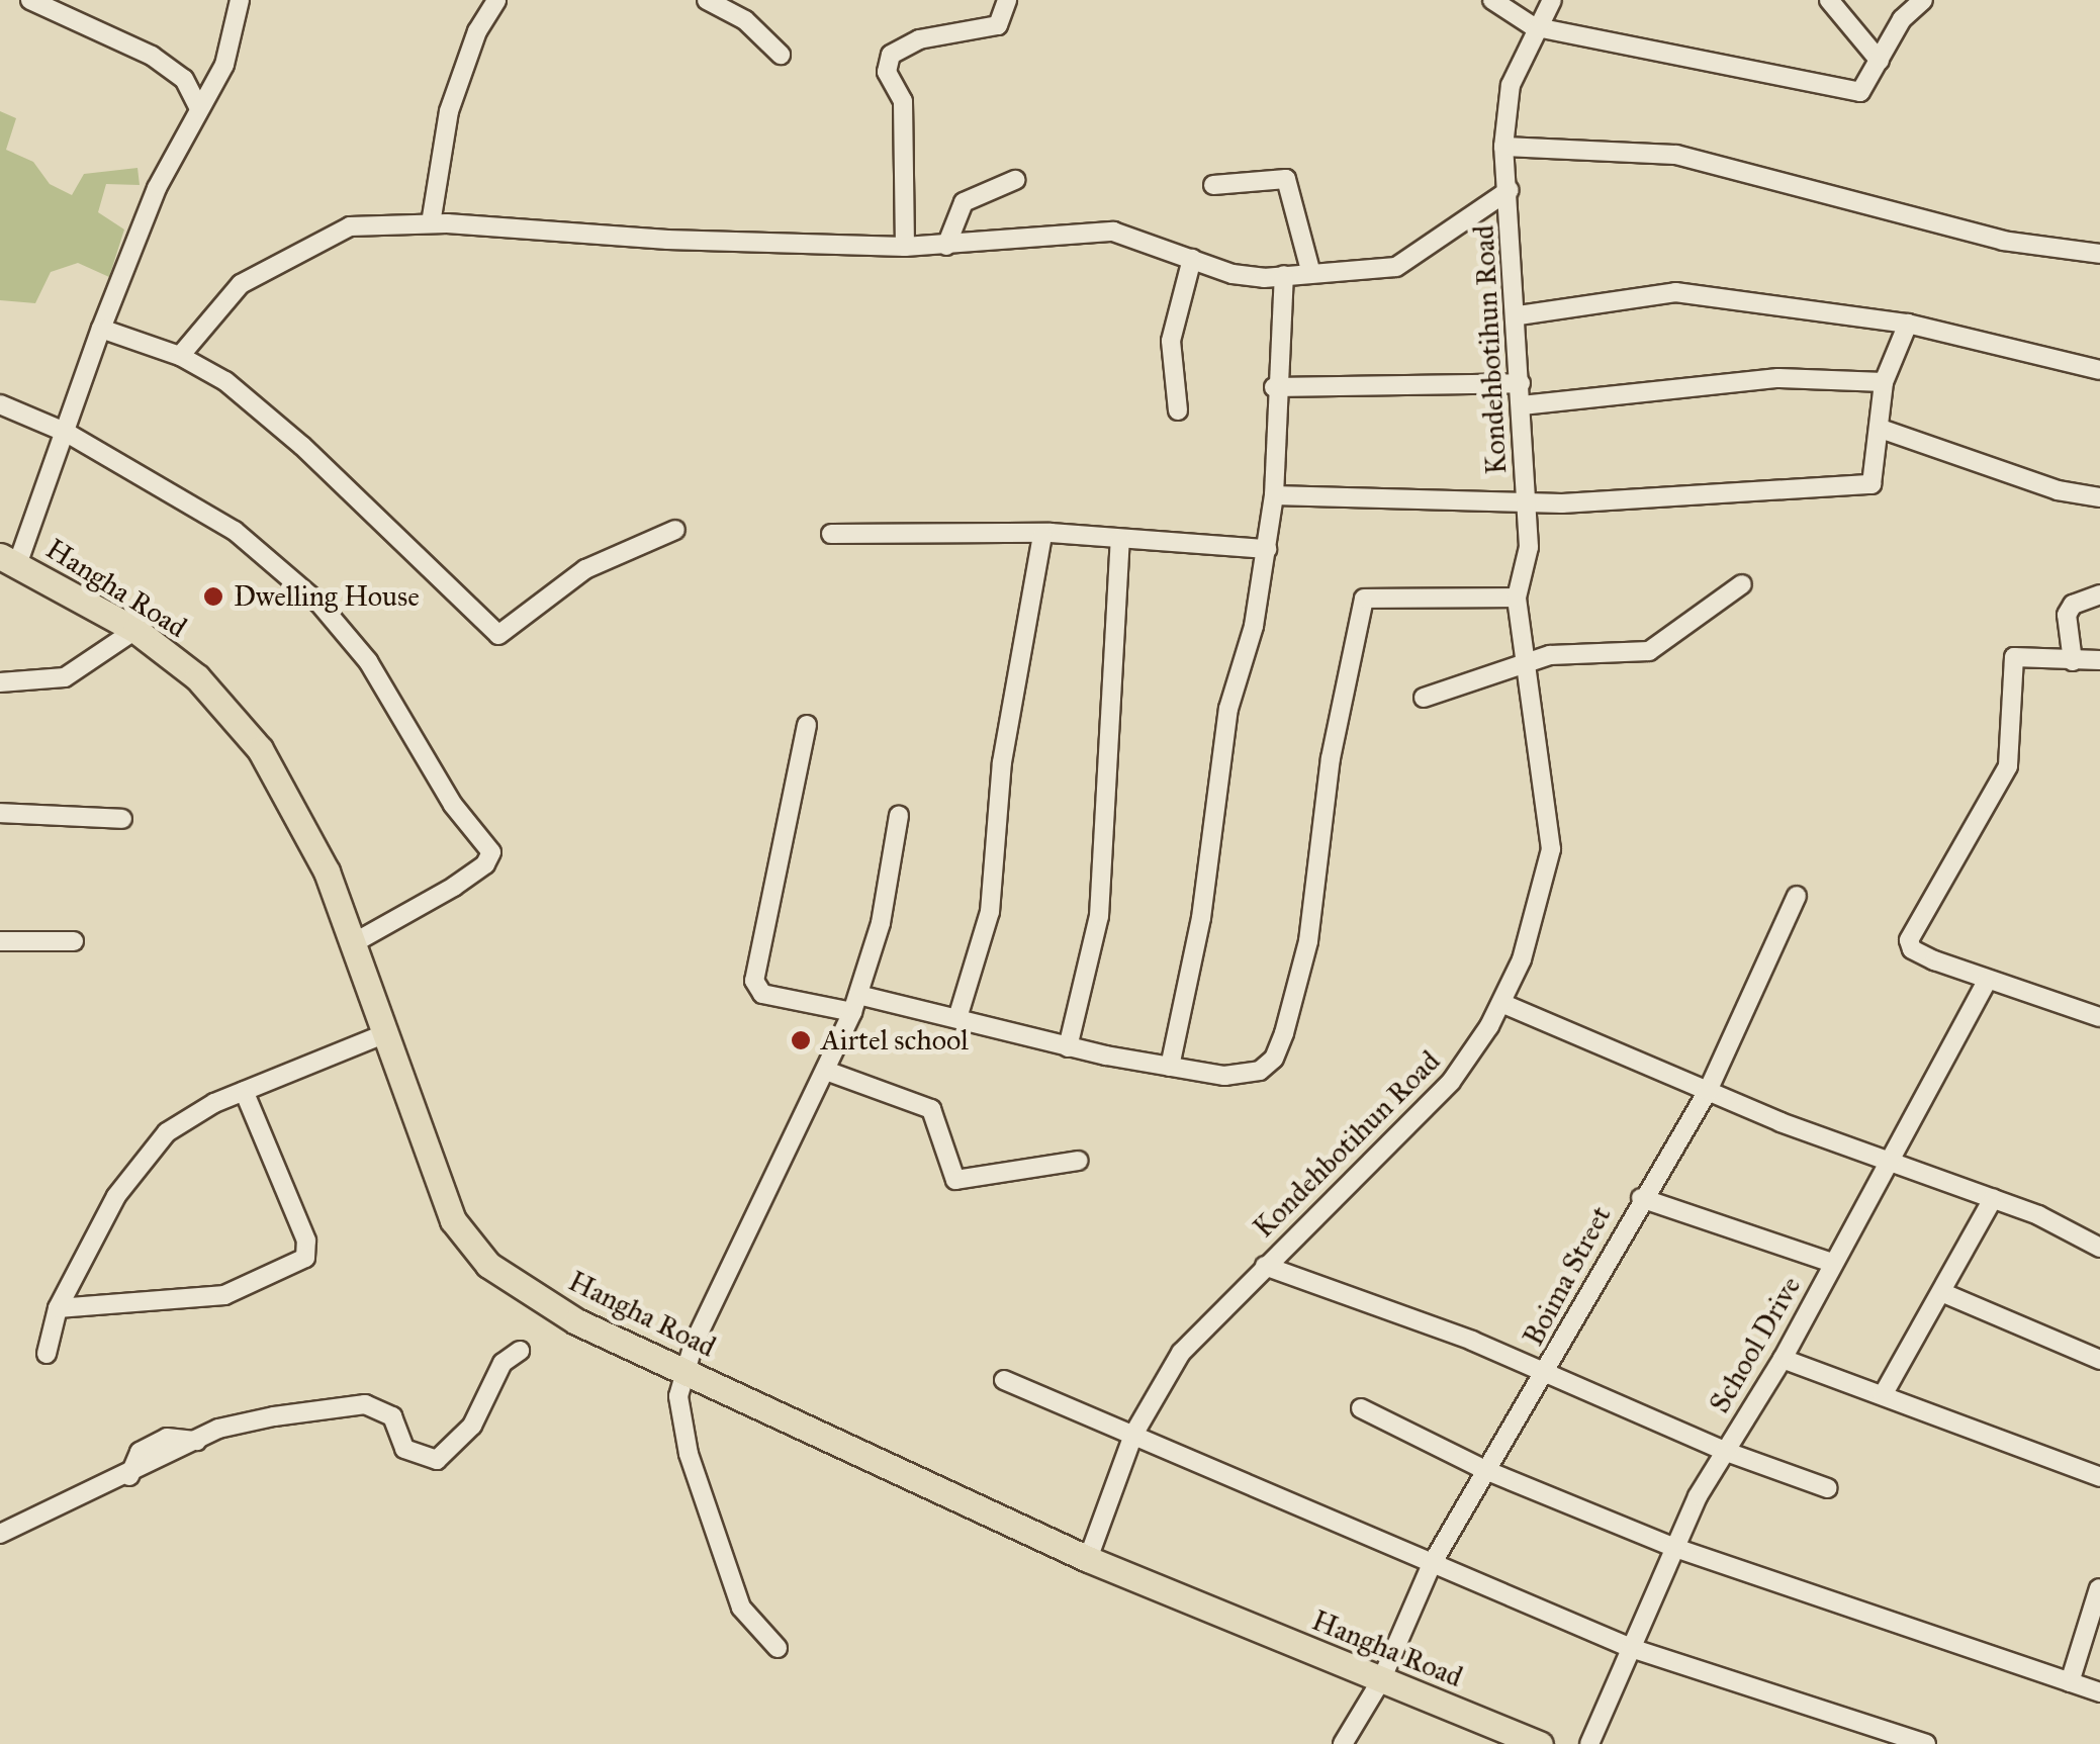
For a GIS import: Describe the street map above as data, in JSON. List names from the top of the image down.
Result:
{
  "streets": {
    "highway": ["Hangha Road"],
    "street": ["Kondehbotihun Road", "Boima Street", "School Drive"]
  },
  "crossings": [
    ["Kondehbotihun Road", "Hangha Road"],
    ["Hangha Road", "Boima Street"]
  ],
  "places": ["Dwelling House", "Airtel school"]
}
